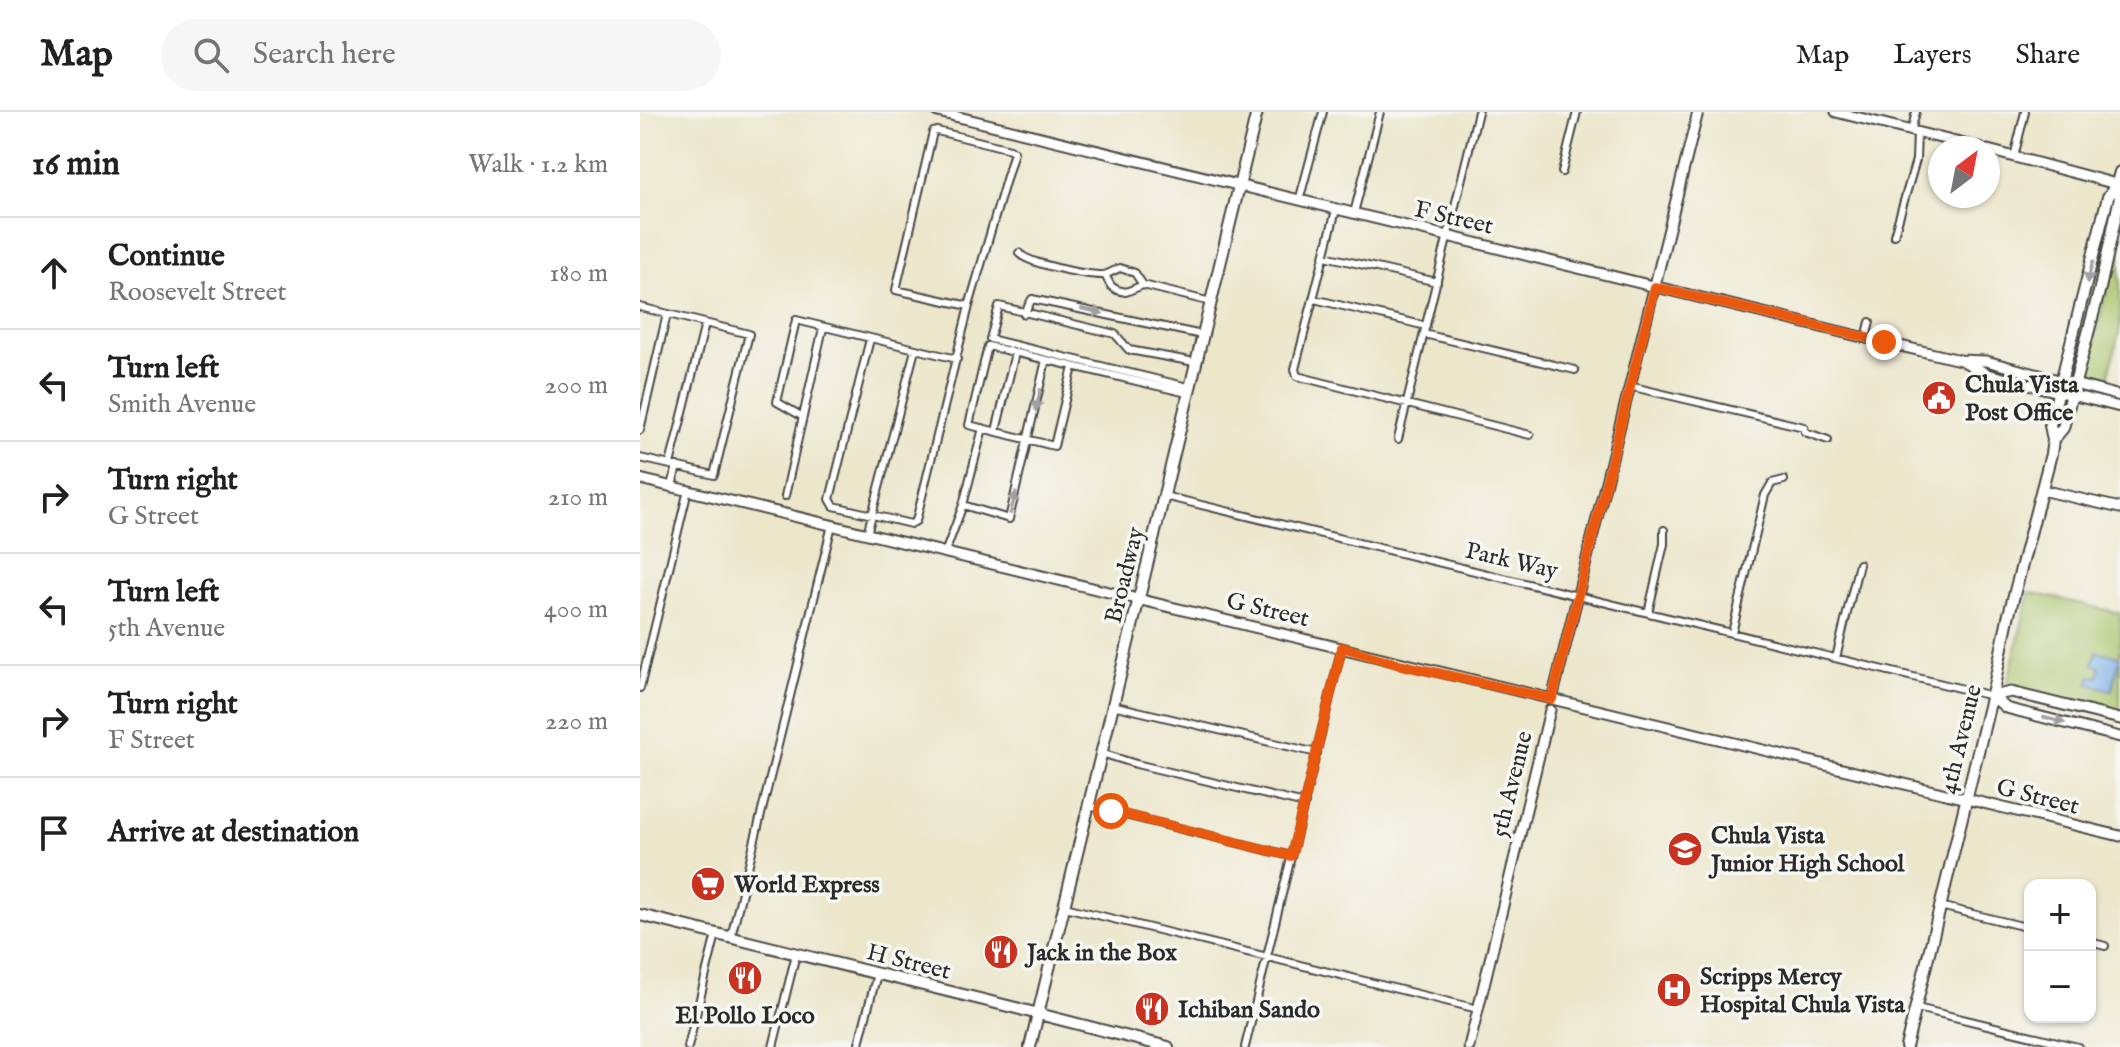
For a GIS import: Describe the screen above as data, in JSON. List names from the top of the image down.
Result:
{
  "streets": {
    "main road": ["Broadway", "4th Avenue", "H Street"],
    "street": [
      "F Street",
      "Park Way",
      "G Street",
      "5th Avenue"
    ]
  },
  "crossings": [
    ["F Street", "Broadway"],
    ["F Street", "4th Avenue"],
    ["F Street", "5th Avenue"],
    ["Park Way", "Broadway"],
    ["Park Way", "4th Avenue"],
    ["Park Way", "5th Avenue"],
    ["Broadway", "G Street"],
    ["Broadway", "H Street"],
    ["G Street", "4th Avenue"],
    ["G Street", "5th Avenue"]
  ],
  "places": {
    "public building": ["Chula Vista Post Office"],
    "school or university": ["Chula Vista Junior High School"],
    "supermarket": ["World Express"],
    "restaurant": ["Jack in the Box", "El Pollo Loco", "Ichiban Sando"],
    "hospital": ["Scripps Mercy Hospital Chula Vista"]
  },
  "north": "top right",
  "page": {
    "header": "Map",
    "search": "Search here",
    "nav": ["Map", "Layers", "Share"],
    "heading": ["16 min", "Walk · 1.2 km"],
    "list": [
      ["Continue", "Roosevelt Street", "180 m"],
      ["Turn left", "Smith Avenue", "200 m"],
      ["Turn right", "G Street", "210 m"],
      ["Turn left", "5th Avenue", "400 m"],
      ["Turn right", "F Street", "220 m"],
      "Arrive at destination"
    ],
    "map_buttons": ["+", "−"]
  }
}
